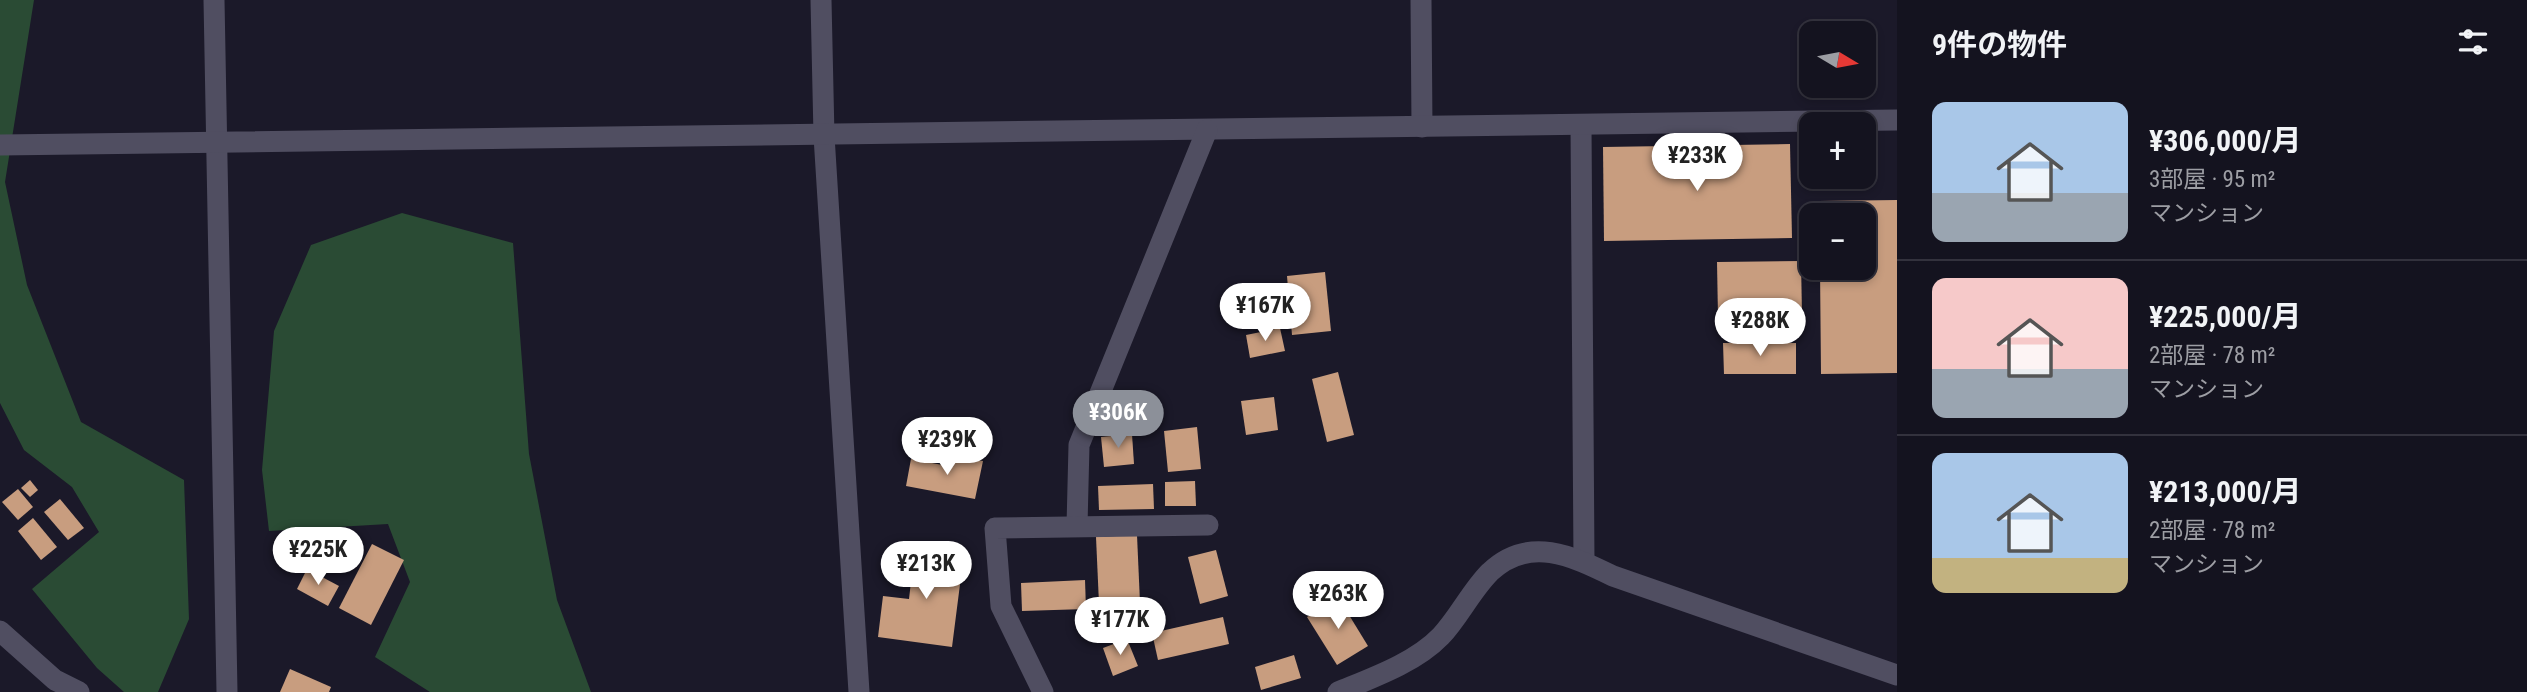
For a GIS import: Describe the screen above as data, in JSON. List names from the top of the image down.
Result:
{
  "north": "right",
  "page": {
    "heading": "9件の物件",
    "map_buttons": ["+", "−"],
    "list": [
      {
        "name": "¥306,000/月",
        "note": "3部屋 · 95 m² · マンション"
      },
      {
        "name": "¥225,000/月",
        "note": "2部屋 · 78 m² · マンション"
      },
      {
        "name": "¥213,000/月",
        "note": "2部屋 · 78 m² · マンション"
      }
    ],
    "price": [
      "¥233K",
      "¥167K",
      "¥288K",
      "¥306K",
      "¥239K",
      "¥225K",
      "¥213K",
      "¥263K",
      "¥177K"
    ]
  }
}
